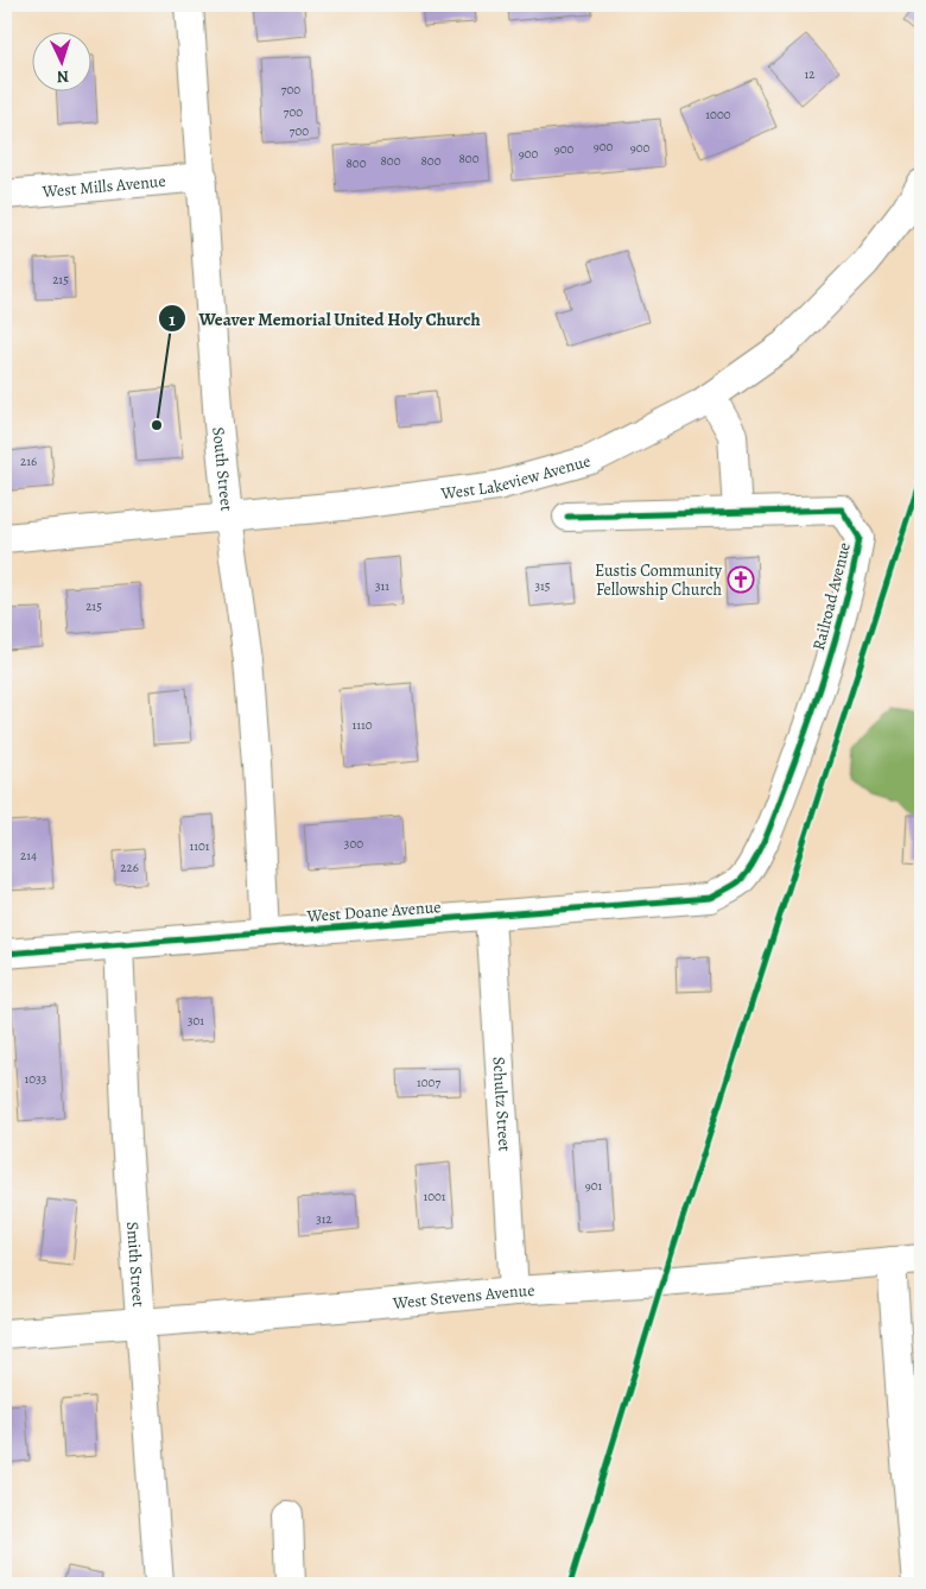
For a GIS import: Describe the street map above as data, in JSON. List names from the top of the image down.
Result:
{
  "streets": {
    "street": [
      "West Mills Avenue",
      "South Street",
      "West Lakeview Avenue",
      "Railroad Avenue",
      "West Doane Avenue",
      "Schultz Street",
      "Smith Street",
      "West Stevens Avenue"
    ]
  },
  "crossings": [
    ["West Mills Avenue", "South Street"],
    ["South Street", "West Lakeview Avenue"],
    ["South Street", "West Doane Avenue"],
    ["Railroad Avenue", "West Doane Avenue"],
    ["West Doane Avenue", "Schultz Street"],
    ["West Doane Avenue", "Smith Street"],
    ["Schultz Street", "West Stevens Avenue"],
    ["Smith Street", "West Stevens Avenue"]
  ],
  "places": {
    "other": ["Weaver Memorial United Holy Church"],
    "church": ["Eustis Community Fellowship Church"]
  },
  "house_numbers": [
    "12",
    "700",
    "700",
    "1000",
    "700",
    "900",
    "900",
    "900",
    "900",
    "800",
    "800",
    "800",
    "800",
    "215",
    "216",
    "311",
    "315",
    "215",
    "1110",
    "300",
    "1101",
    "214",
    "226",
    "301",
    "1033",
    "1007",
    "901",
    "1001",
    "312"
  ],
  "north": "bottom"
}
